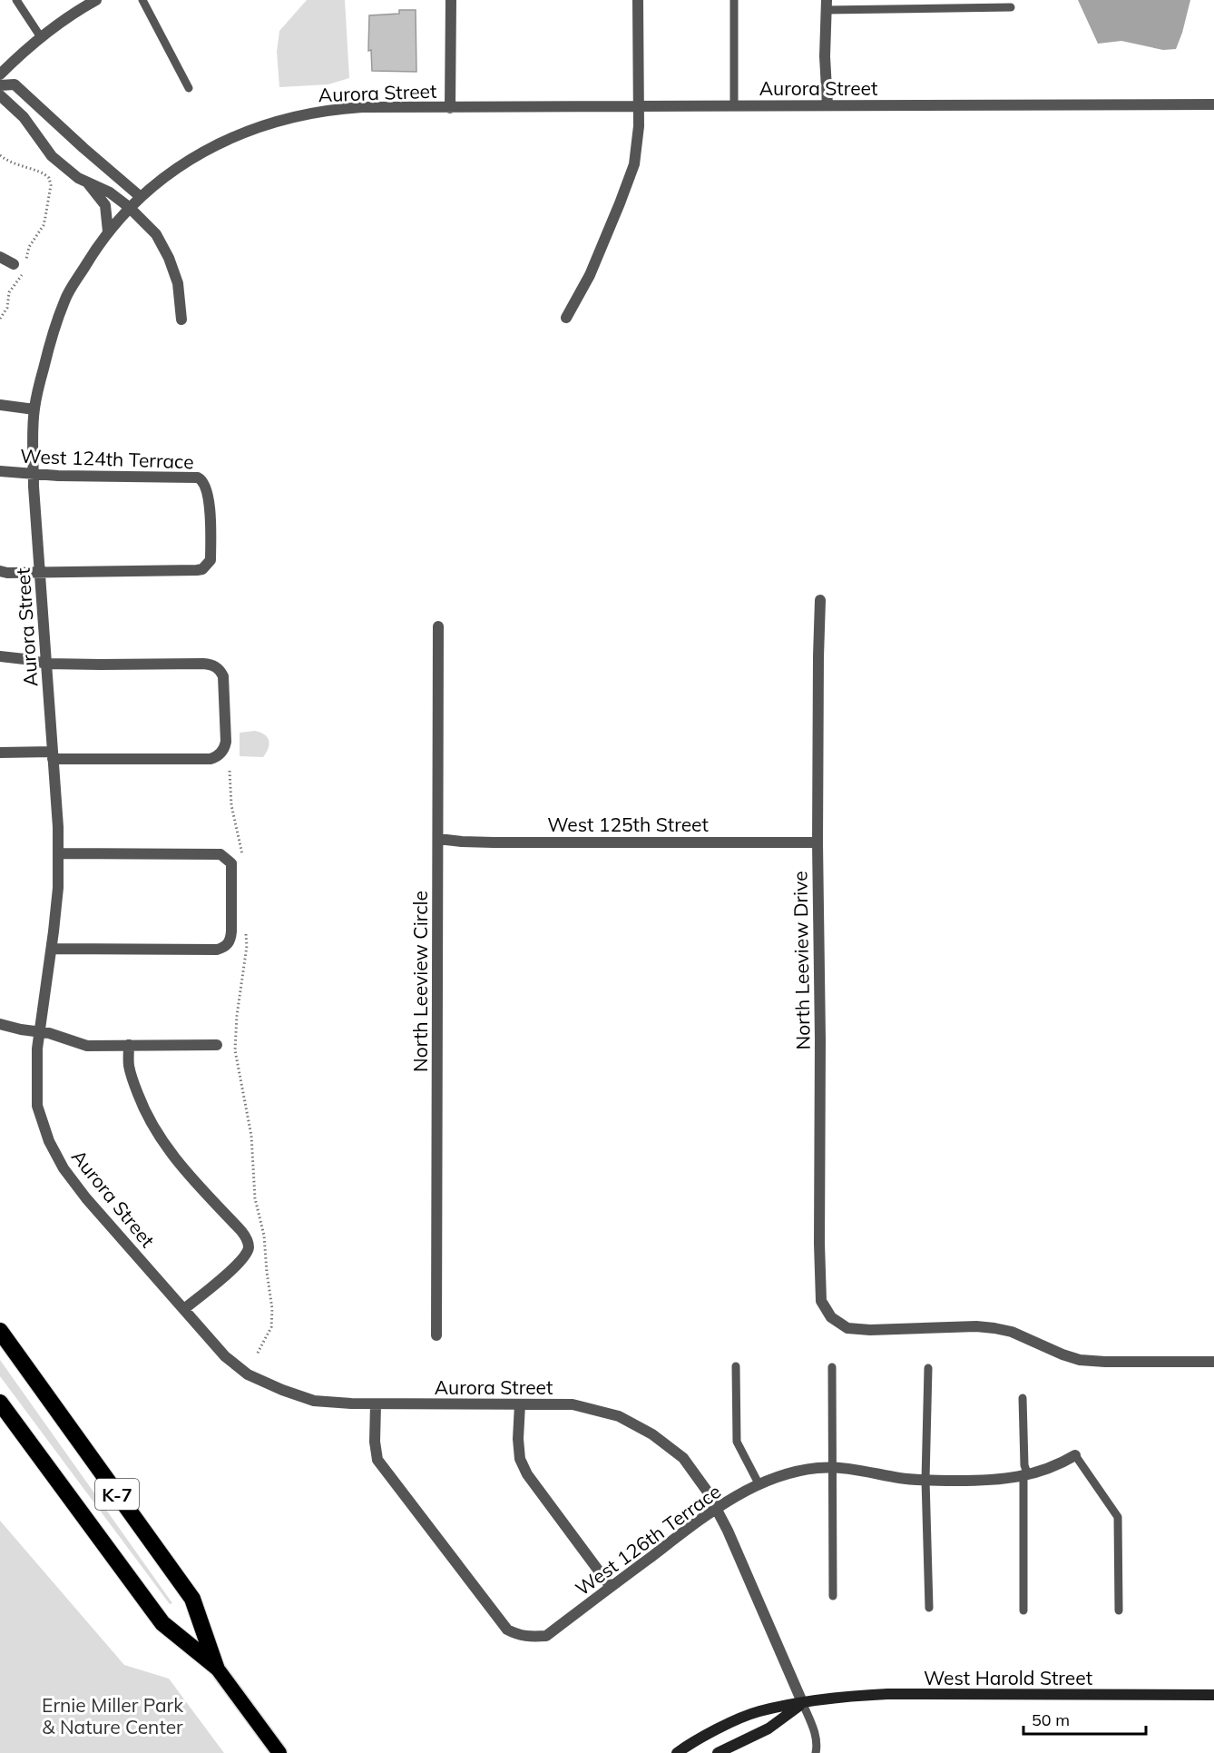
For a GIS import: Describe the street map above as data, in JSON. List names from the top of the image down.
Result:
{
  "streets": {
    "highway": ["K-7"],
    "main road": ["West Harold Street"],
    "street": [
      "Aurora Street",
      "West 124th Terrace",
      "West 125th Street",
      "North Leeview Drive",
      "North Leeview Circle",
      "West 126th Terrace"
    ]
  },
  "crossings": [
    ["Aurora Street", "West 124th Terrace"],
    ["Aurora Street", "West 126th Terrace"],
    ["Aurora Street", "West Harold Street"],
    ["West 125th Street", "North Leeview Drive"],
    ["West 125th Street", "North Leeview Circle"]
  ],
  "parks": ["Ernie Miller Park & Nature Center"],
  "scale_bar": "50 m"
}
